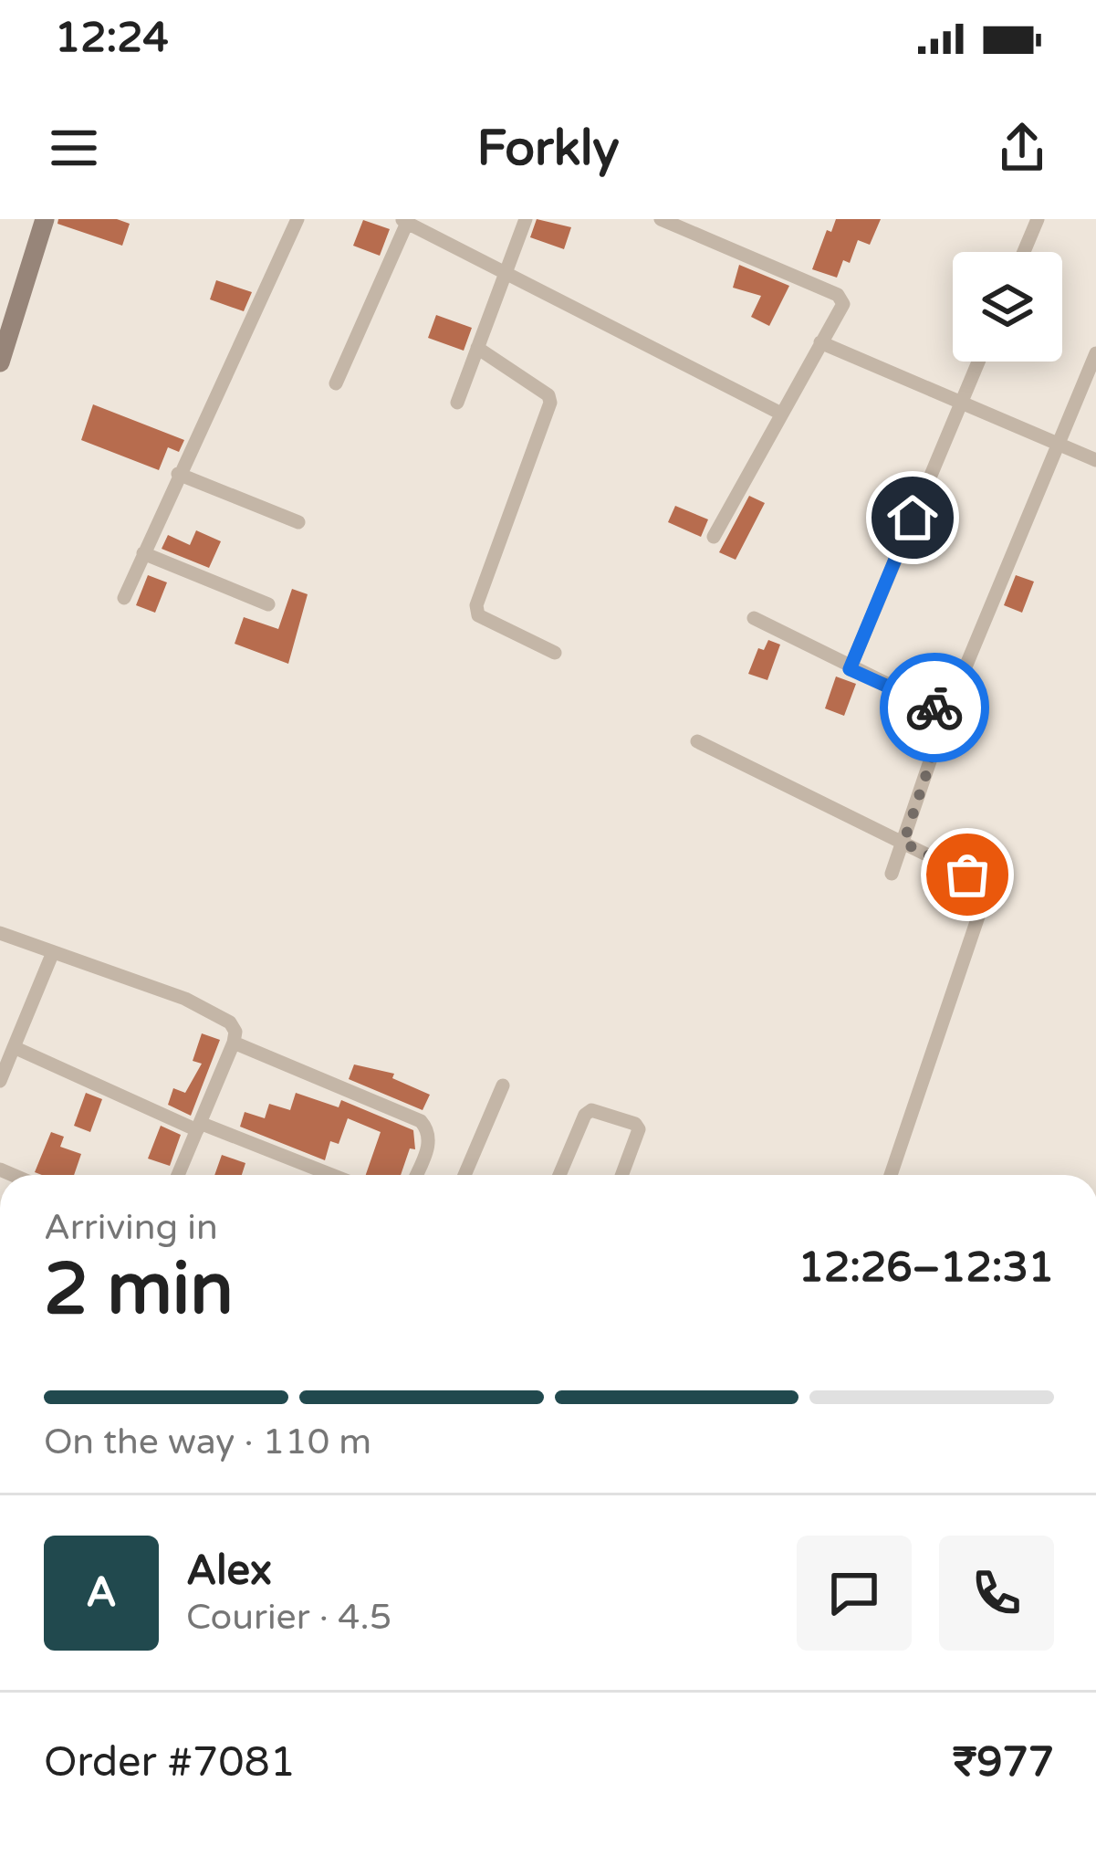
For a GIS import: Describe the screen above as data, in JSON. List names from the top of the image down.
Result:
{
  "page": {
    "status": "12:24",
    "header": "Forkly",
    "heading": ["2 min", "Arriving in", "12:26–12:31"],
    "panel": [
      "Alex",
      "Courier · 4.5",
      "Order #7081",
      "₹977"
    ],
    "bar": "On the way · 110 m",
    "round": "A"
  }
}
